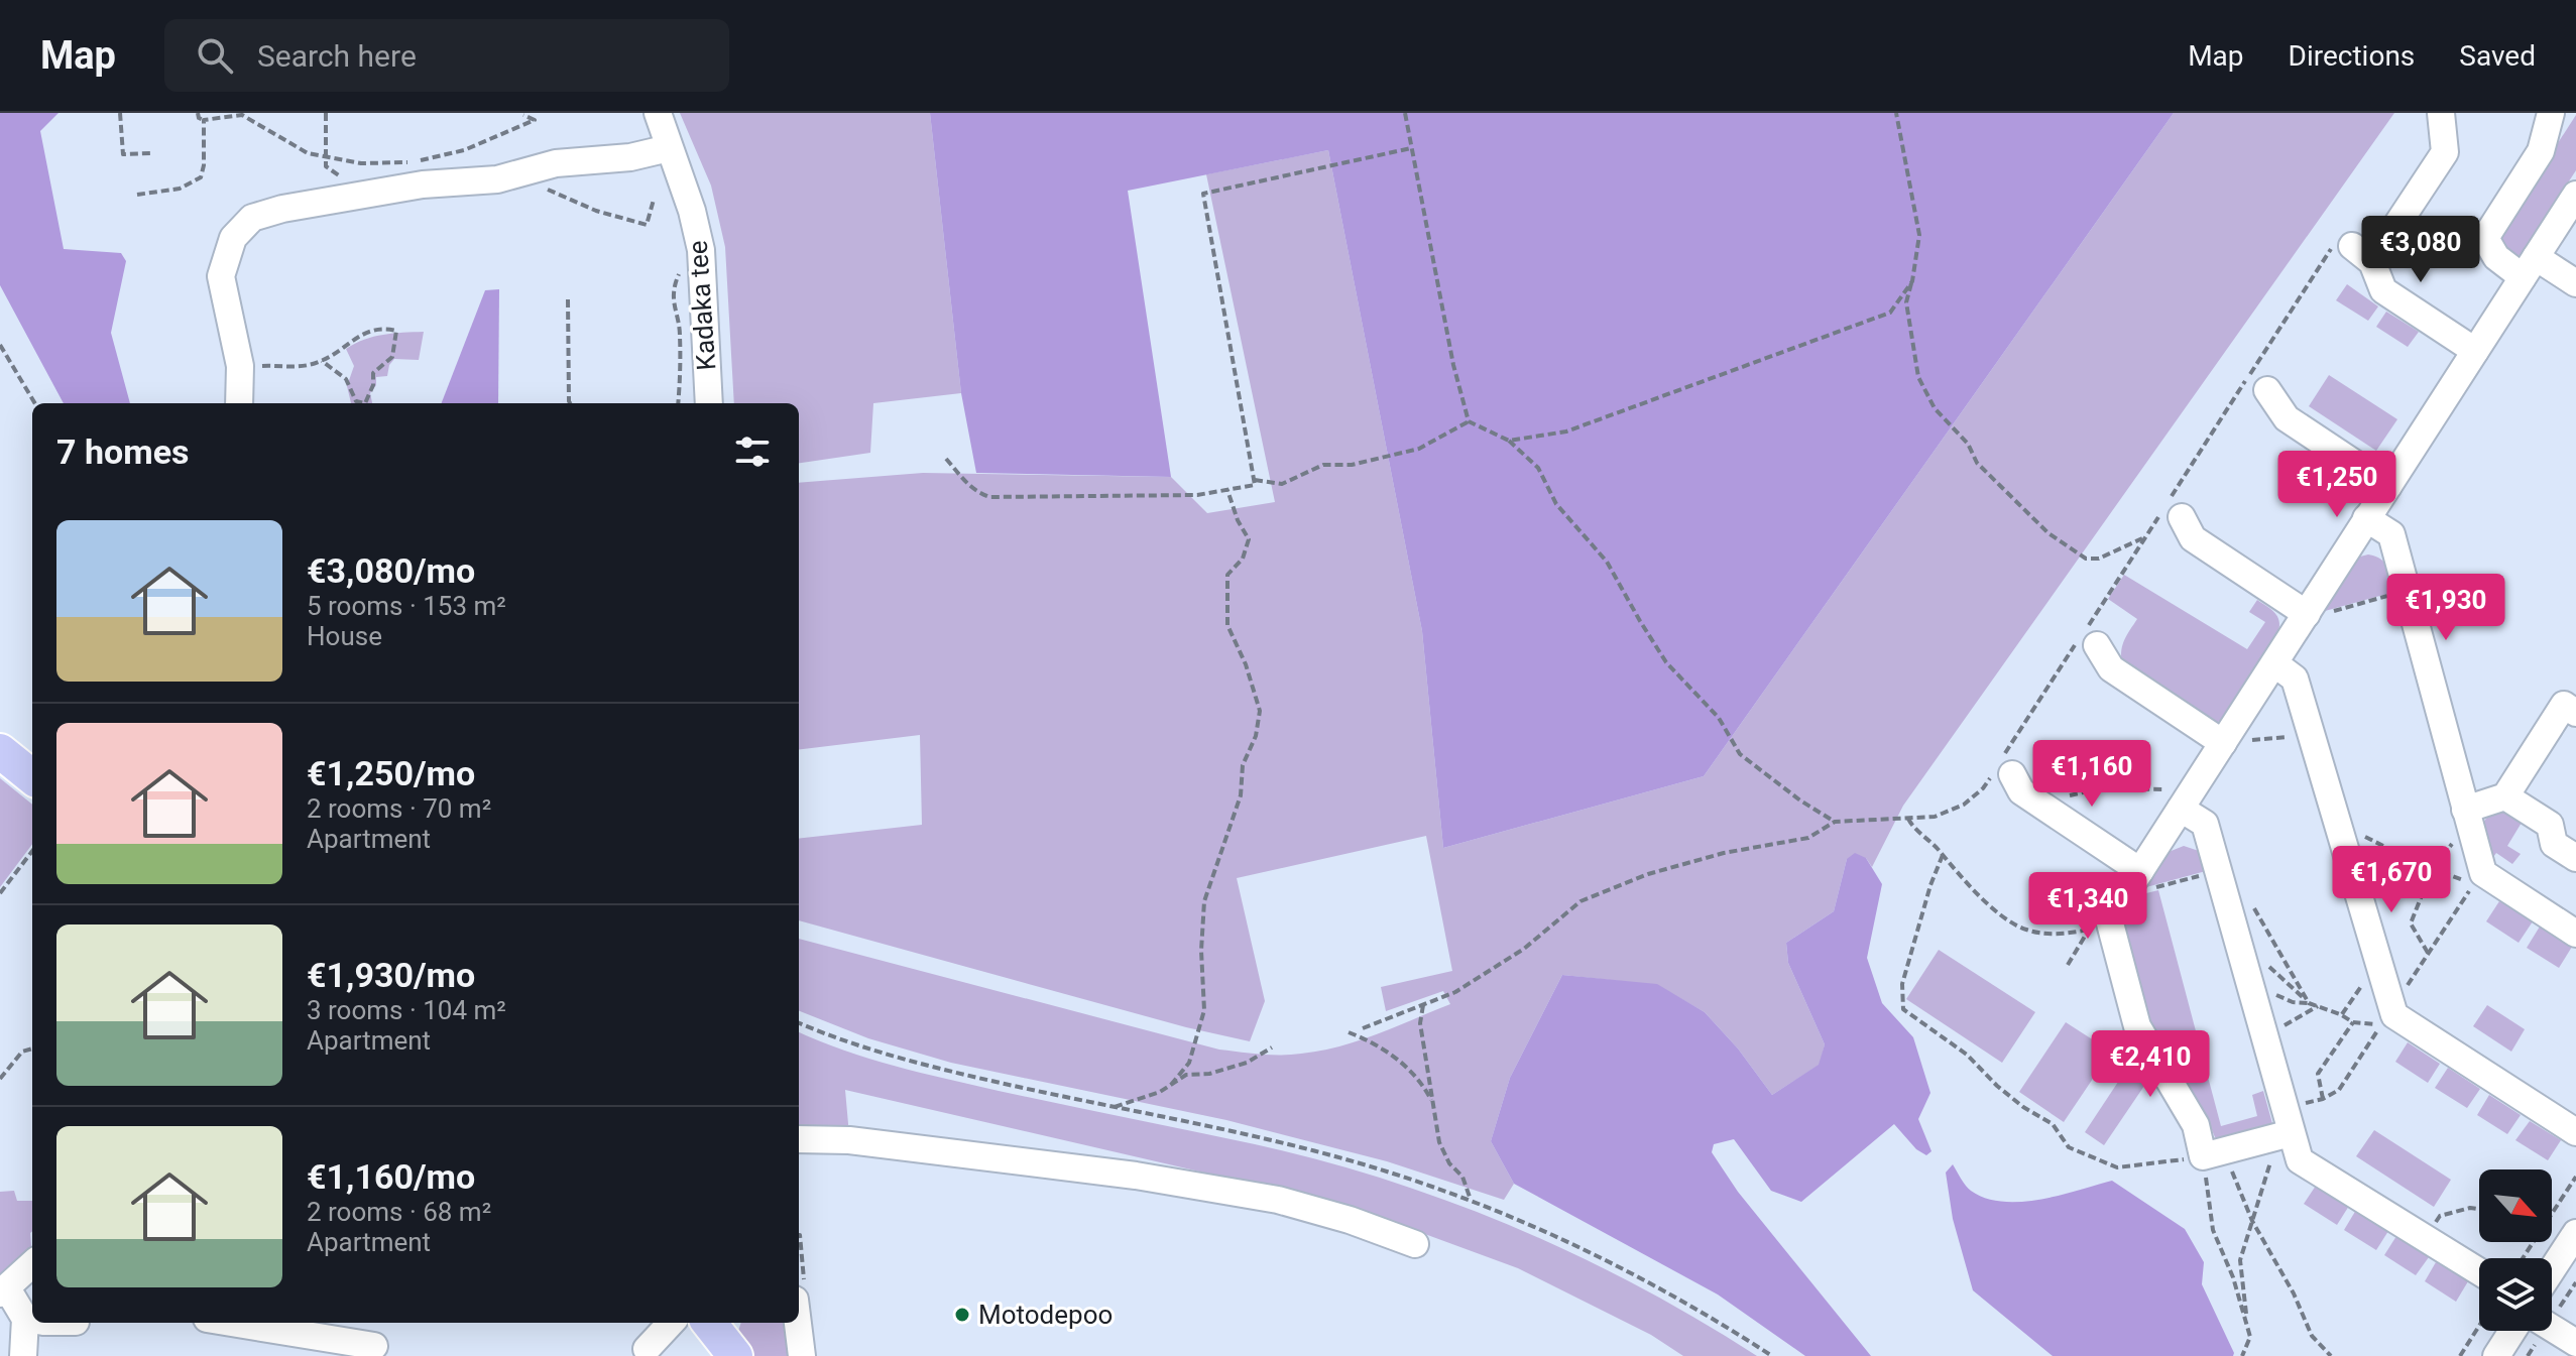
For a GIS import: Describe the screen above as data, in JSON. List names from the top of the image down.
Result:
{
  "streets": {
    "street": ["Kadaka tee"]
  },
  "places": ["Motodepoo"],
  "north": "bottom right",
  "page": {
    "header": "Map",
    "search": "Search here",
    "nav": ["Map", "Directions", "Saved"],
    "price": [
      "€3,080",
      "€1,250",
      "€1,930",
      "€1,160",
      "€1,670",
      "€1,340",
      "€2,410"
    ],
    "heading": "7 homes",
    "list": [
      {
        "name": "€3,080/mo",
        "note": "5 rooms · 153 m² · House"
      },
      {
        "name": "€1,250/mo",
        "note": "2 rooms · 70 m² · Apartment"
      },
      {
        "name": "€1,930/mo",
        "note": "3 rooms · 104 m² · Apartment"
      },
      {
        "name": "€1,160/mo",
        "note": "2 rooms · 68 m² · Apartment"
      }
    ]
  }
}
